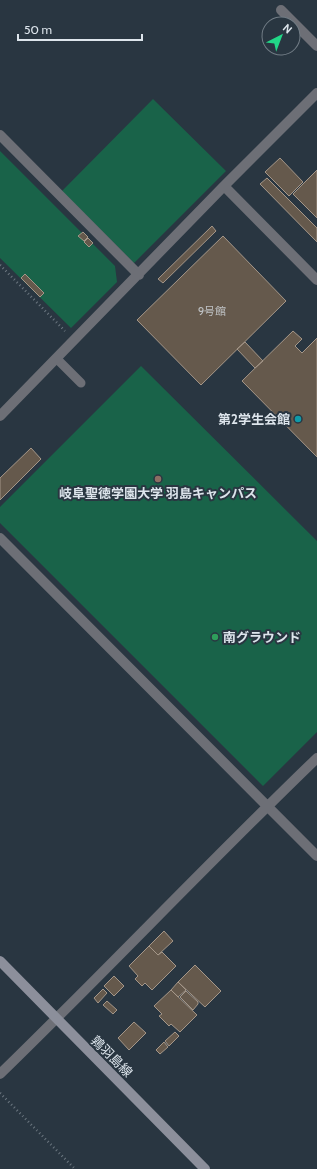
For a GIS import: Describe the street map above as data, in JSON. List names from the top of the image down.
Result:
{
  "streets": {
    "main road": ["鶉羽島線"]
  },
  "places": ["第2学生会館", "岐阜聖徳学園大学 羽島キャンパス", "南グラウンド"],
  "house_numbers": ["9号館"],
  "scale_bar": "50 m",
  "north": "top right"
}
